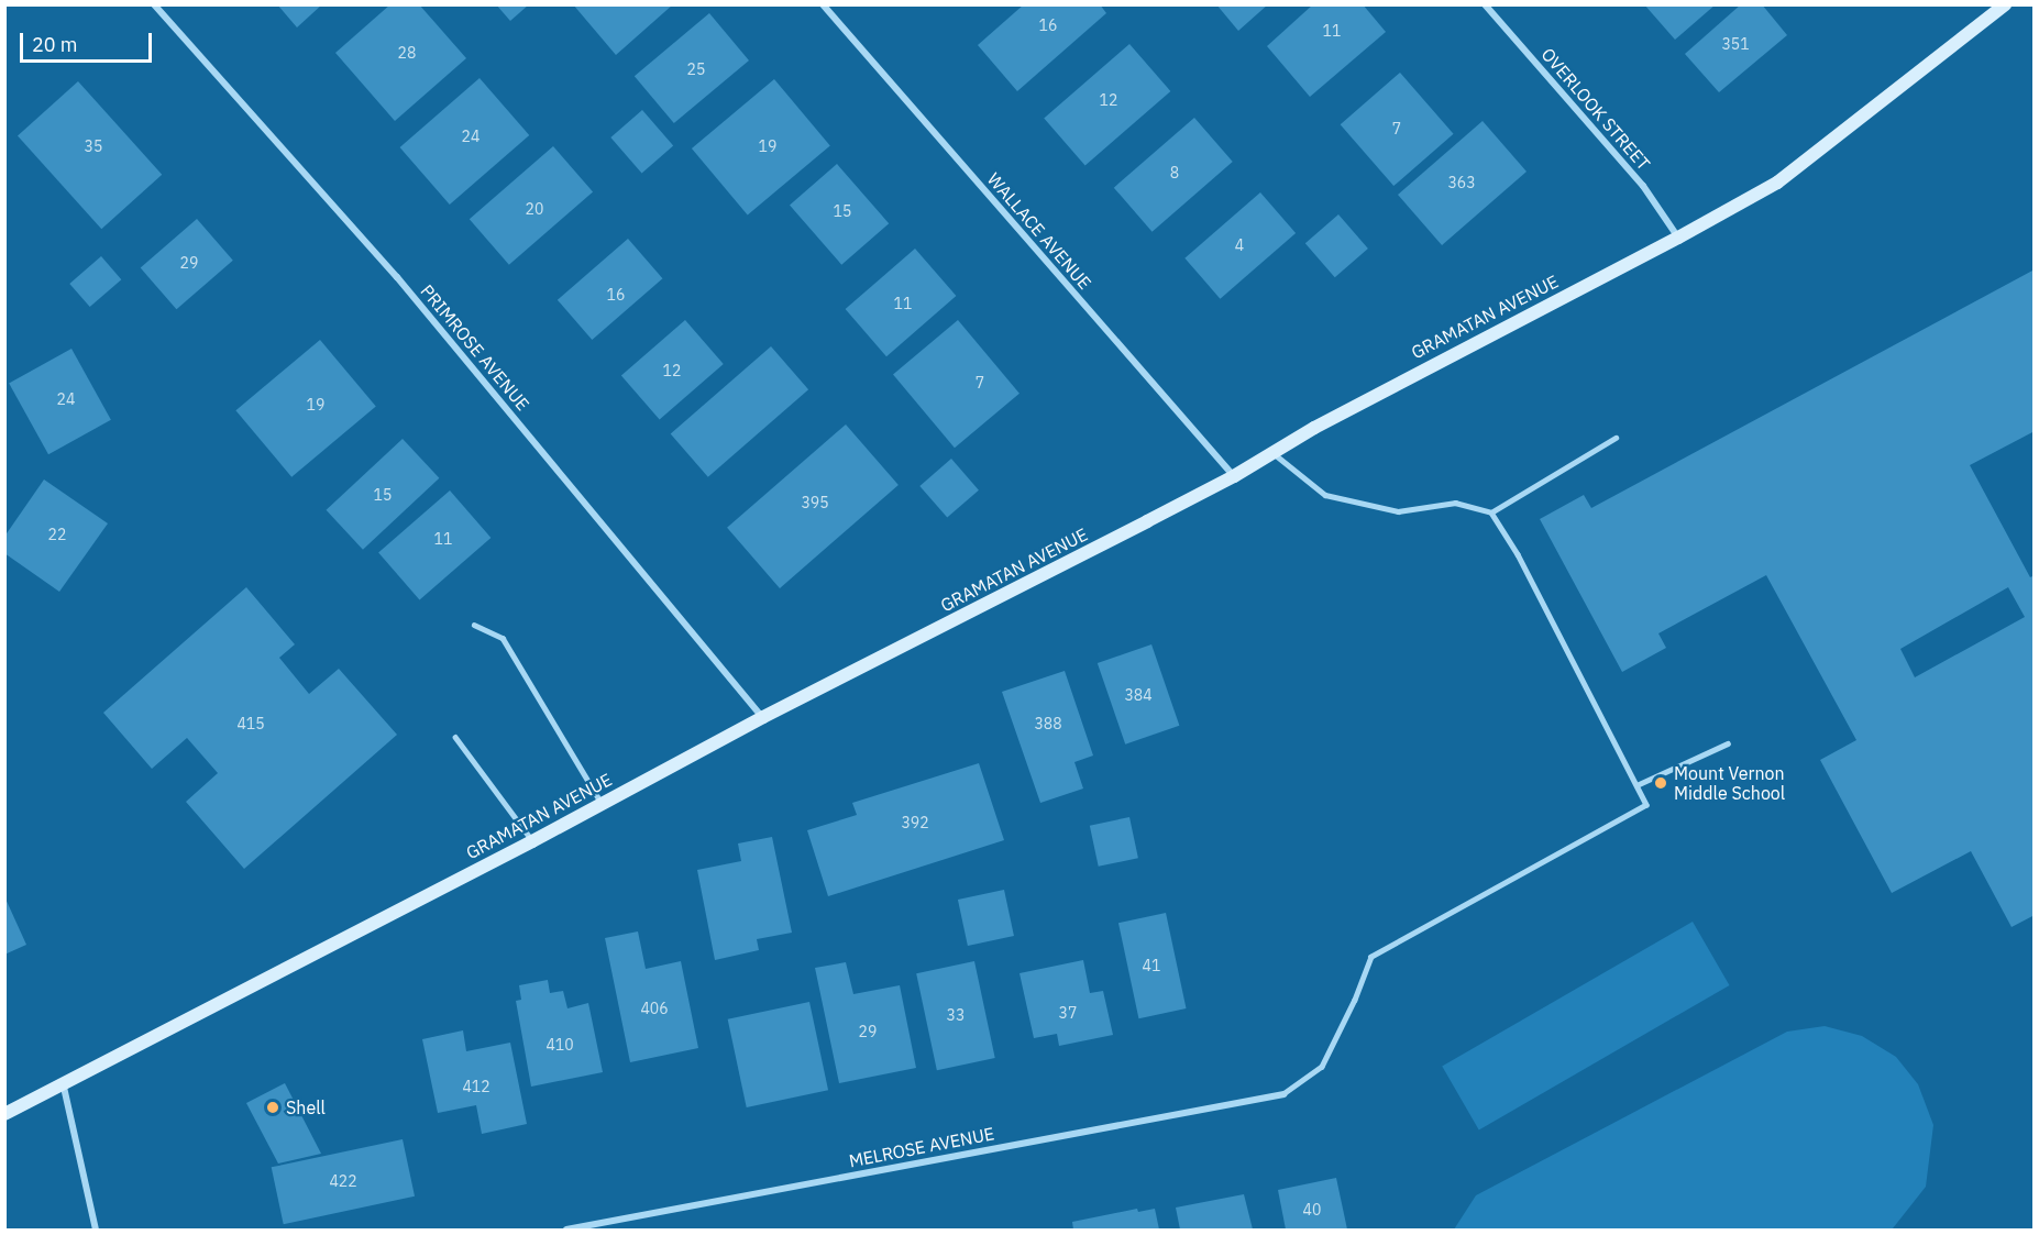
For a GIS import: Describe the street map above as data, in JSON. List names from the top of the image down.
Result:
{
  "streets": {
    "main road": ["GRAMATAN AVENUE"],
    "street": [
      "OVERLOOK STREET",
      "WALLACE AVENUE",
      "PRIMROSE AVENUE",
      "MELROSE AVENUE"
    ]
  },
  "crossings": [
    ["OVERLOOK STREET", "GRAMATAN AVENUE"],
    ["WALLACE AVENUE", "GRAMATAN AVENUE"],
    ["GRAMATAN AVENUE", "PRIMROSE AVENUE"]
  ],
  "places": ["Mount Vernon Middle School", "Shell"],
  "house_numbers": [
    "16",
    "11",
    "351",
    "28",
    "25",
    "12",
    "7",
    "24",
    "35",
    "19",
    "8",
    "363",
    "20",
    "15",
    "4",
    "29",
    "16",
    "11",
    "12",
    "7",
    "24",
    "19",
    "15",
    "395",
    "22",
    "11",
    "384",
    "415",
    "388",
    "392",
    "41",
    "406",
    "37",
    "33",
    "29",
    "410",
    "412",
    "422",
    "40"
  ],
  "scale_bar": "20 m"
}
